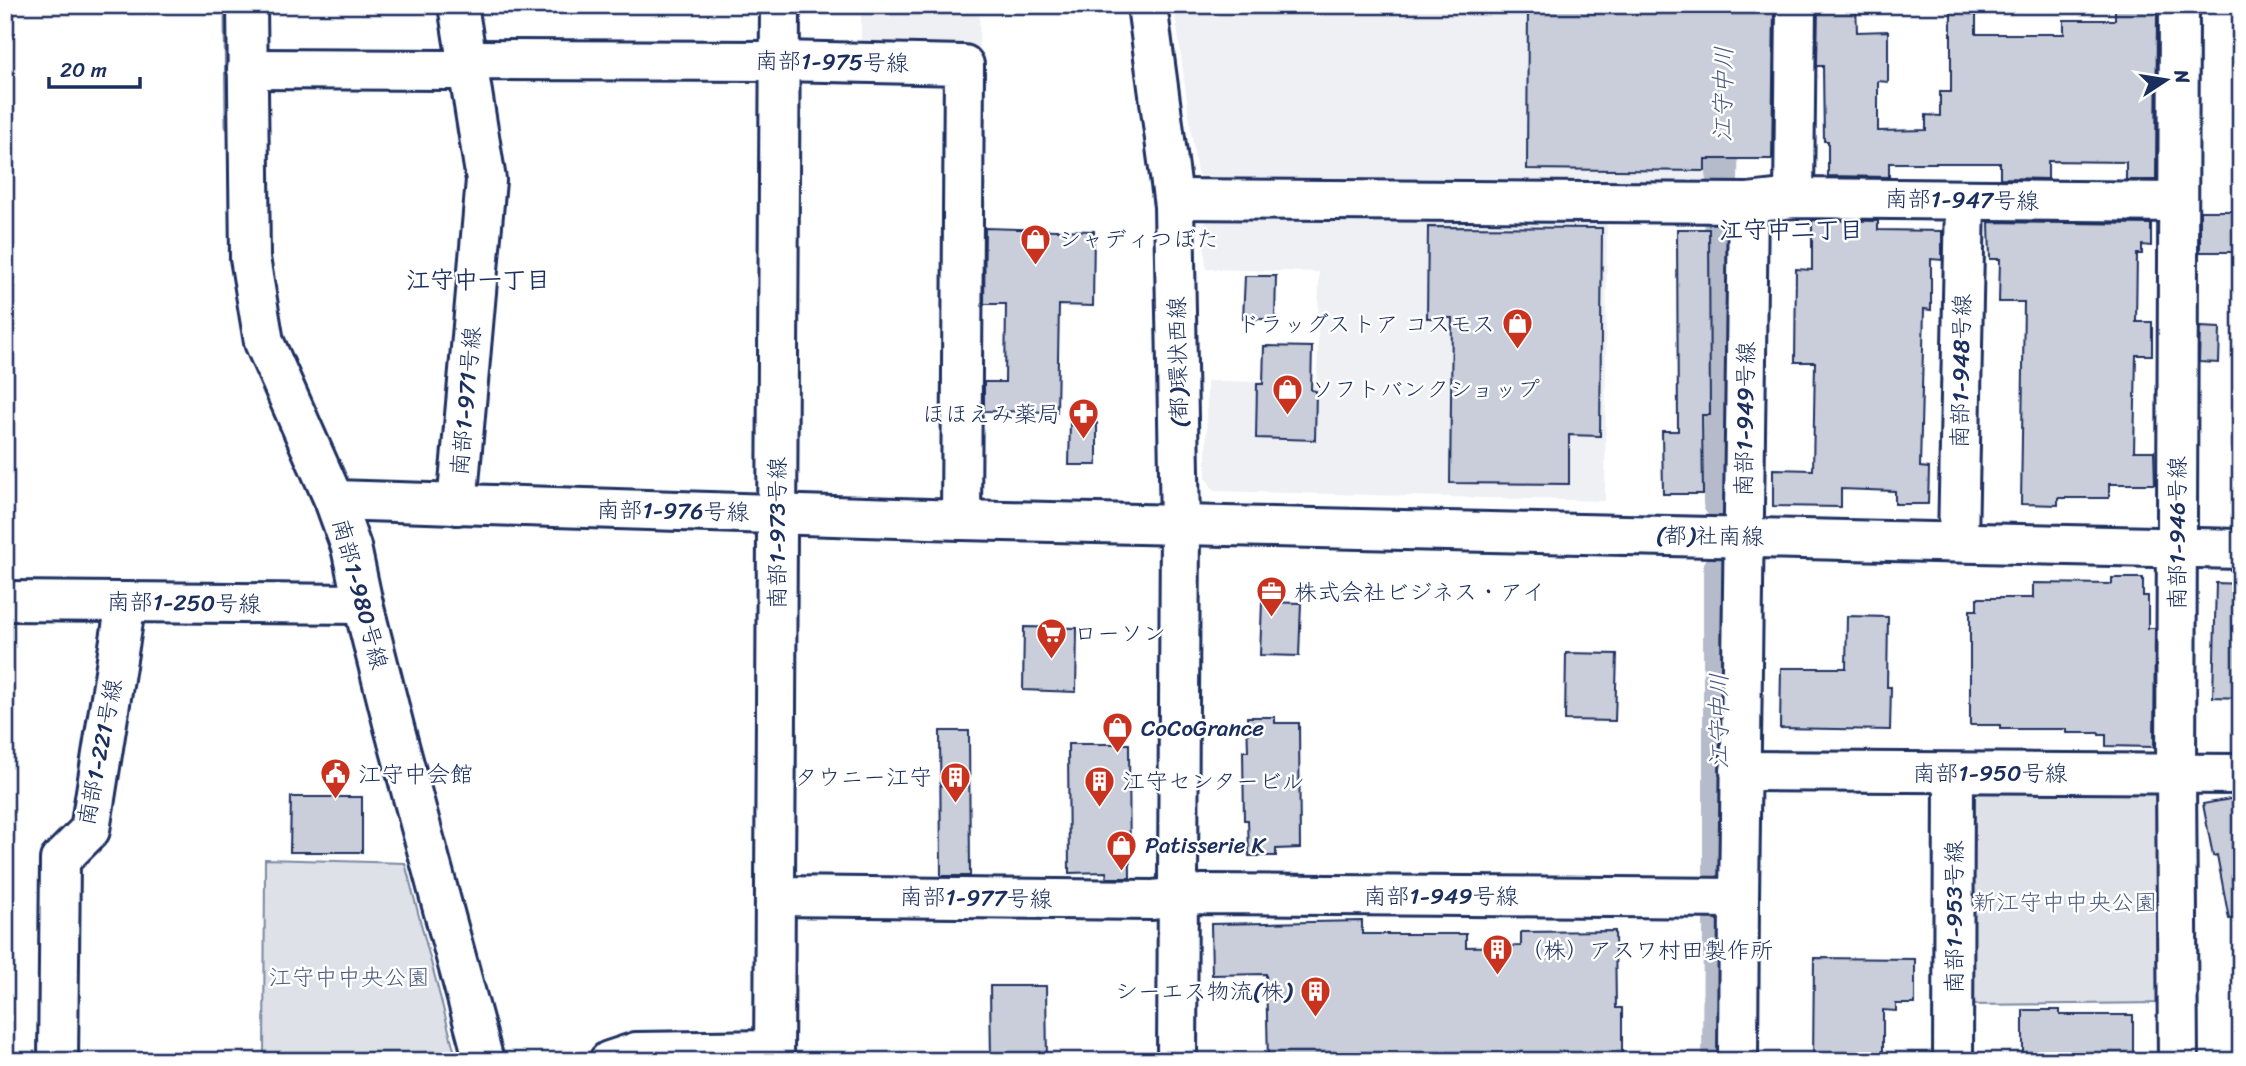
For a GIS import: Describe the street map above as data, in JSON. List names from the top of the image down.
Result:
{
  "streets": {
    "street": [
      "南部1-975号線",
      "南部1-947号線",
      "(都)環状西線",
      "南部1-948号線",
      "南部1-971号線",
      "南部1-949号線",
      "南部1-976号線",
      "南部1-973号線",
      "南部1-946号線",
      "(都)社南線",
      "南部1-980号線",
      "南部1-250号線",
      "南部1-221号線",
      "南部1-950号線",
      "南部1-977号線",
      "南部1-953号線"
    ]
  },
  "crossings": [
    ["南部1-975号線", "南部1-971号線"],
    ["南部1-975号線", "南部1-976号線"],
    ["南部1-975号線", "南部1-973号線"],
    ["南部1-975号線", "南部1-980号線"],
    ["南部1-947号線", "南部1-948号線"],
    ["南部1-947号線", "南部1-949号線"],
    ["南部1-947号線", "南部1-946号線"],
    ["(都)環状西線", "南部1-949号線"],
    ["(都)環状西線", "南部1-976号線"],
    ["(都)環状西線", "(都)社南線"],
    ["(都)環状西線", "南部1-977号線"],
    ["南部1-948号線", "(都)社南線"],
    ["南部1-971号線", "南部1-976号線"],
    ["南部1-949号線", "(都)社南線"],
    ["南部1-949号線", "南部1-950号線"],
    ["南部1-949号線", "南部1-977号線"],
    ["南部1-976号線", "南部1-973号線"],
    ["南部1-976号線", "(都)社南線"],
    ["南部1-976号線", "南部1-980号線"],
    ["南部1-973号線", "南部1-977号線"],
    ["南部1-946号線", "(都)社南線"],
    ["南部1-946号線", "南部1-950号線"],
    ["南部1-980号線", "南部1-250号線"],
    ["南部1-250号線", "南部1-221号線"],
    ["南部1-950号線", "南部1-953号線"]
  ],
  "districts": ["江守中二丁目", "江守中一丁目"],
  "water": ["江守中川"],
  "parks": ["新江守中中央公園", "江守中中央公園"],
  "places": {
    "shop": [
      "シャディつぼた",
      "ドラッグストア コスモス",
      "ソフトバンクショップ",
      "CoCoGrance",
      "Patisserie K"
    ],
    "pharmacy": ["ほほえみ薬局"],
    "office": ["株式会社ビジネス・アイ"],
    "supermarket": ["ローソン"],
    "public building": ["江守中会館"],
    "building": [
      "タウニー江守",
      "江守センタービル",
      "（株）アスワ村田製作所",
      "シーエス物流(株)"
    ]
  },
  "scale_bar": "20 m",
  "north": "right"
}
